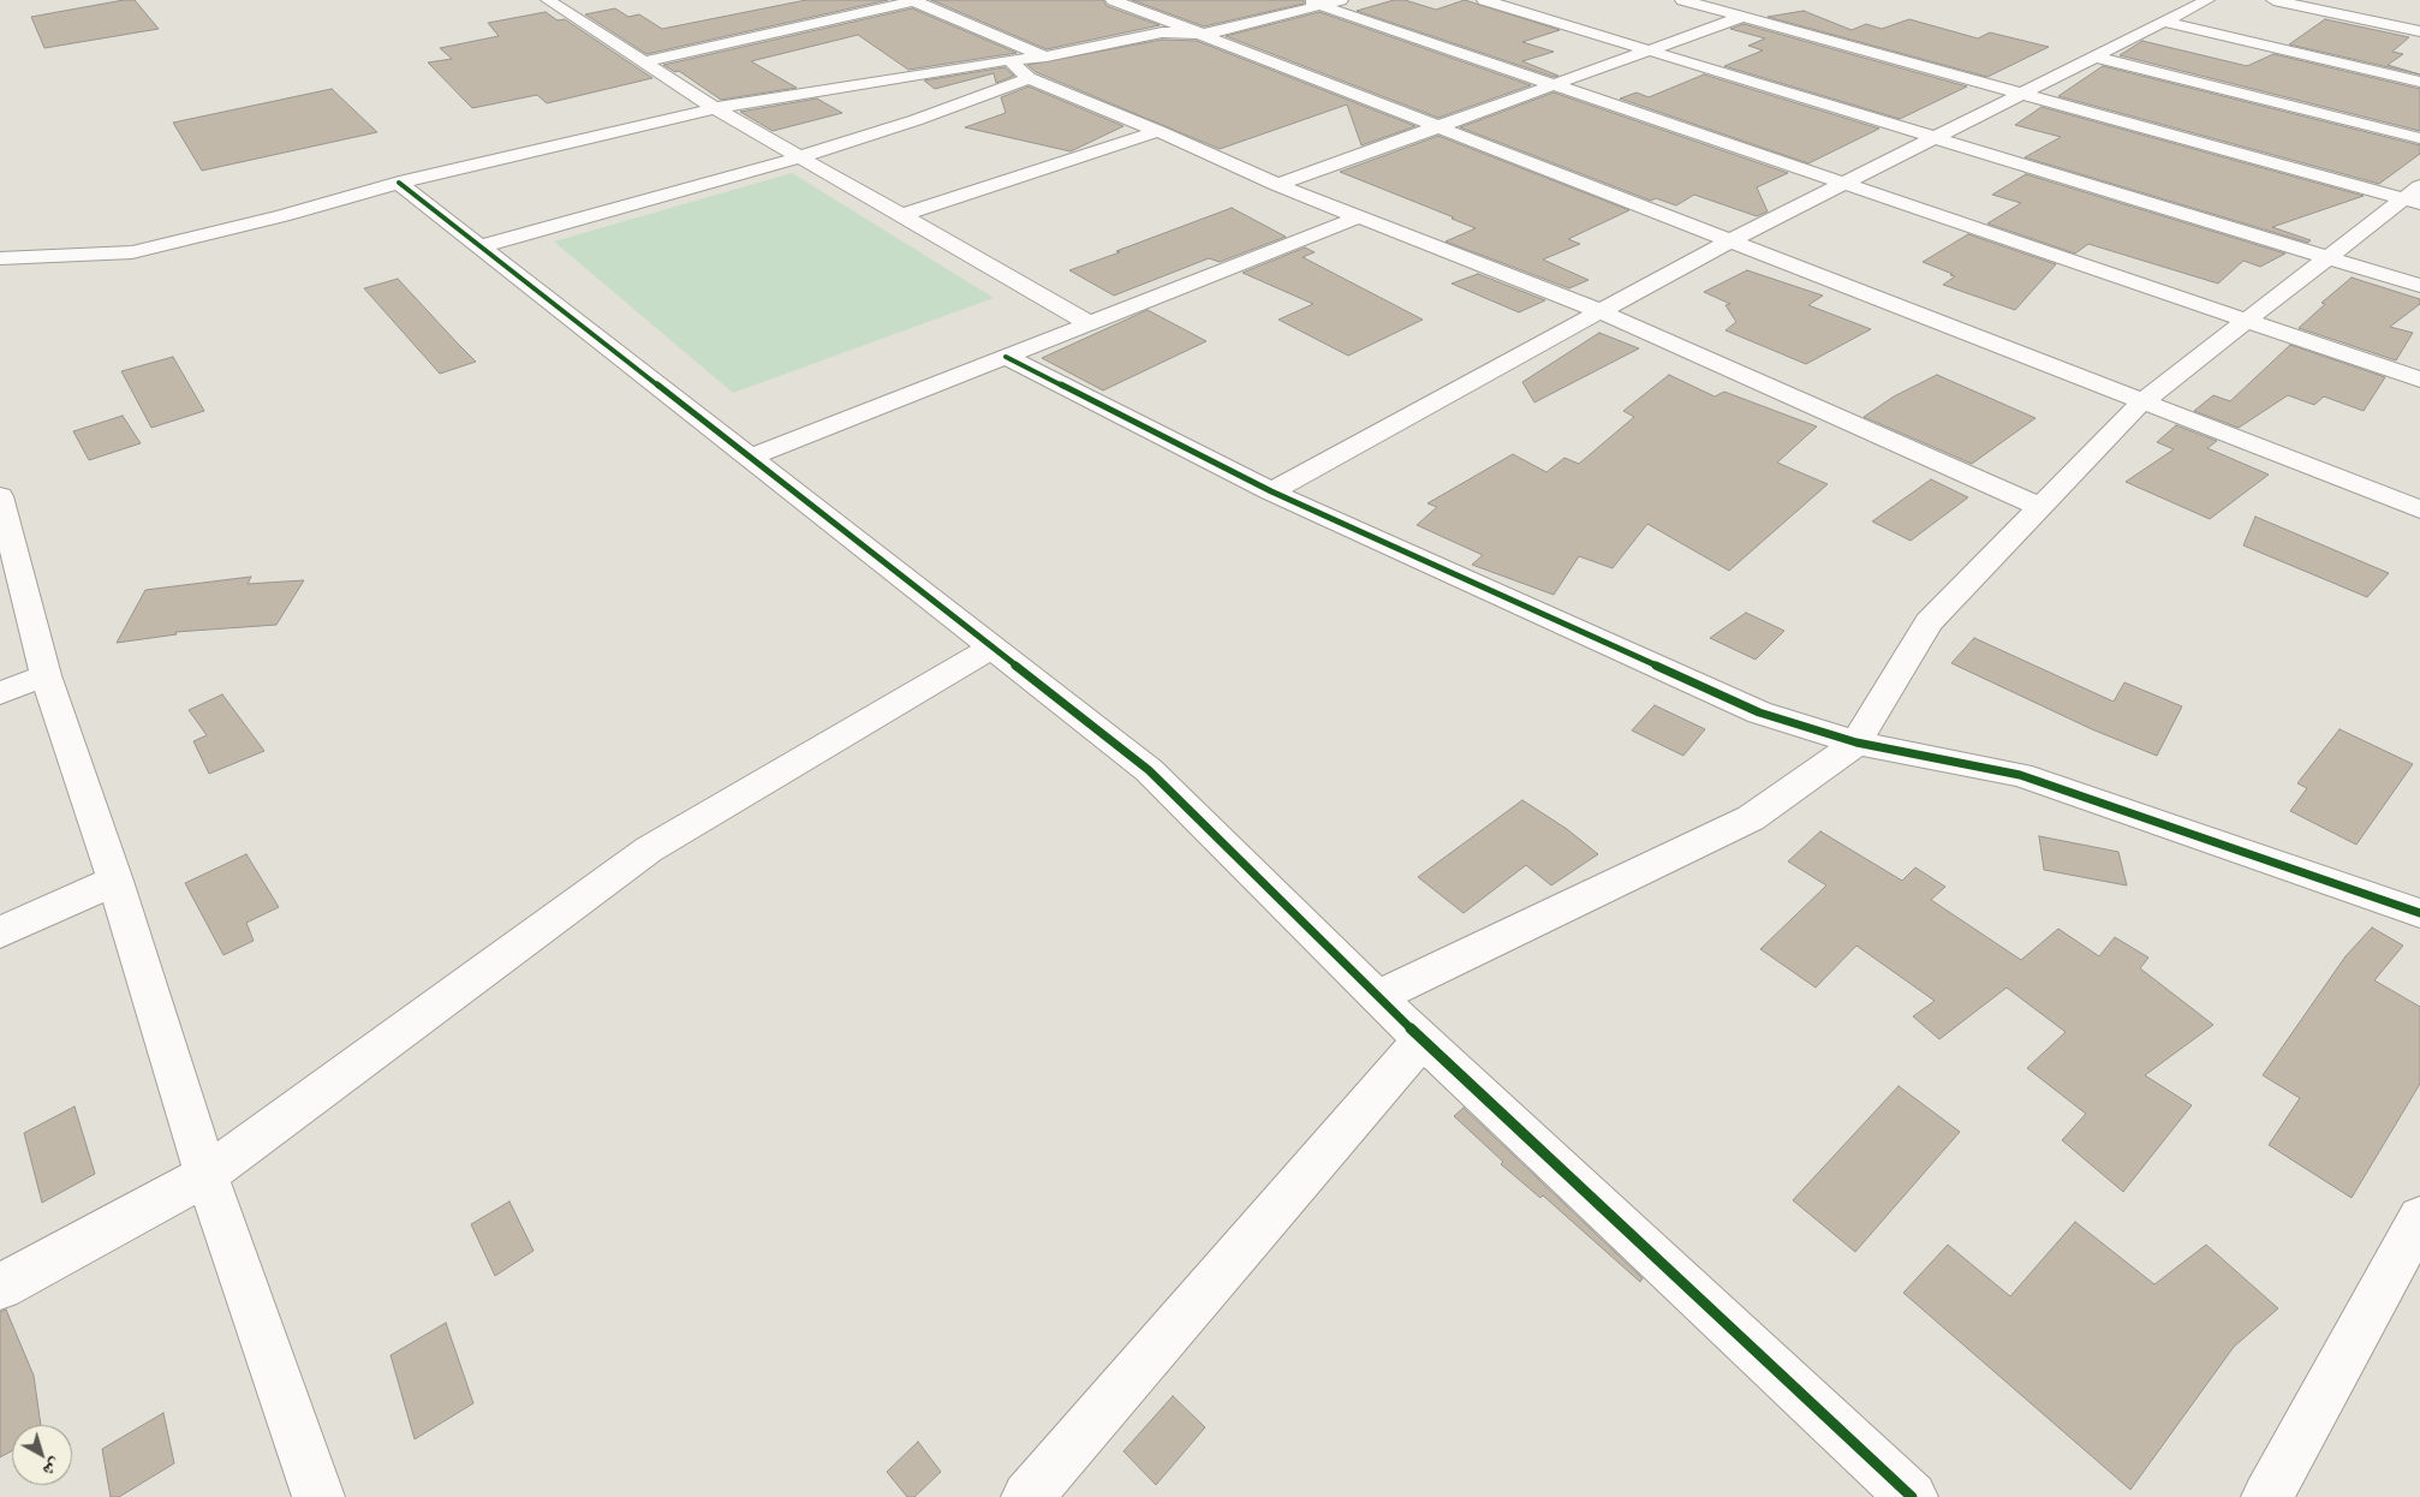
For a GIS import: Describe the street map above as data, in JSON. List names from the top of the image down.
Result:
{
  "north": "bottom right"
}
